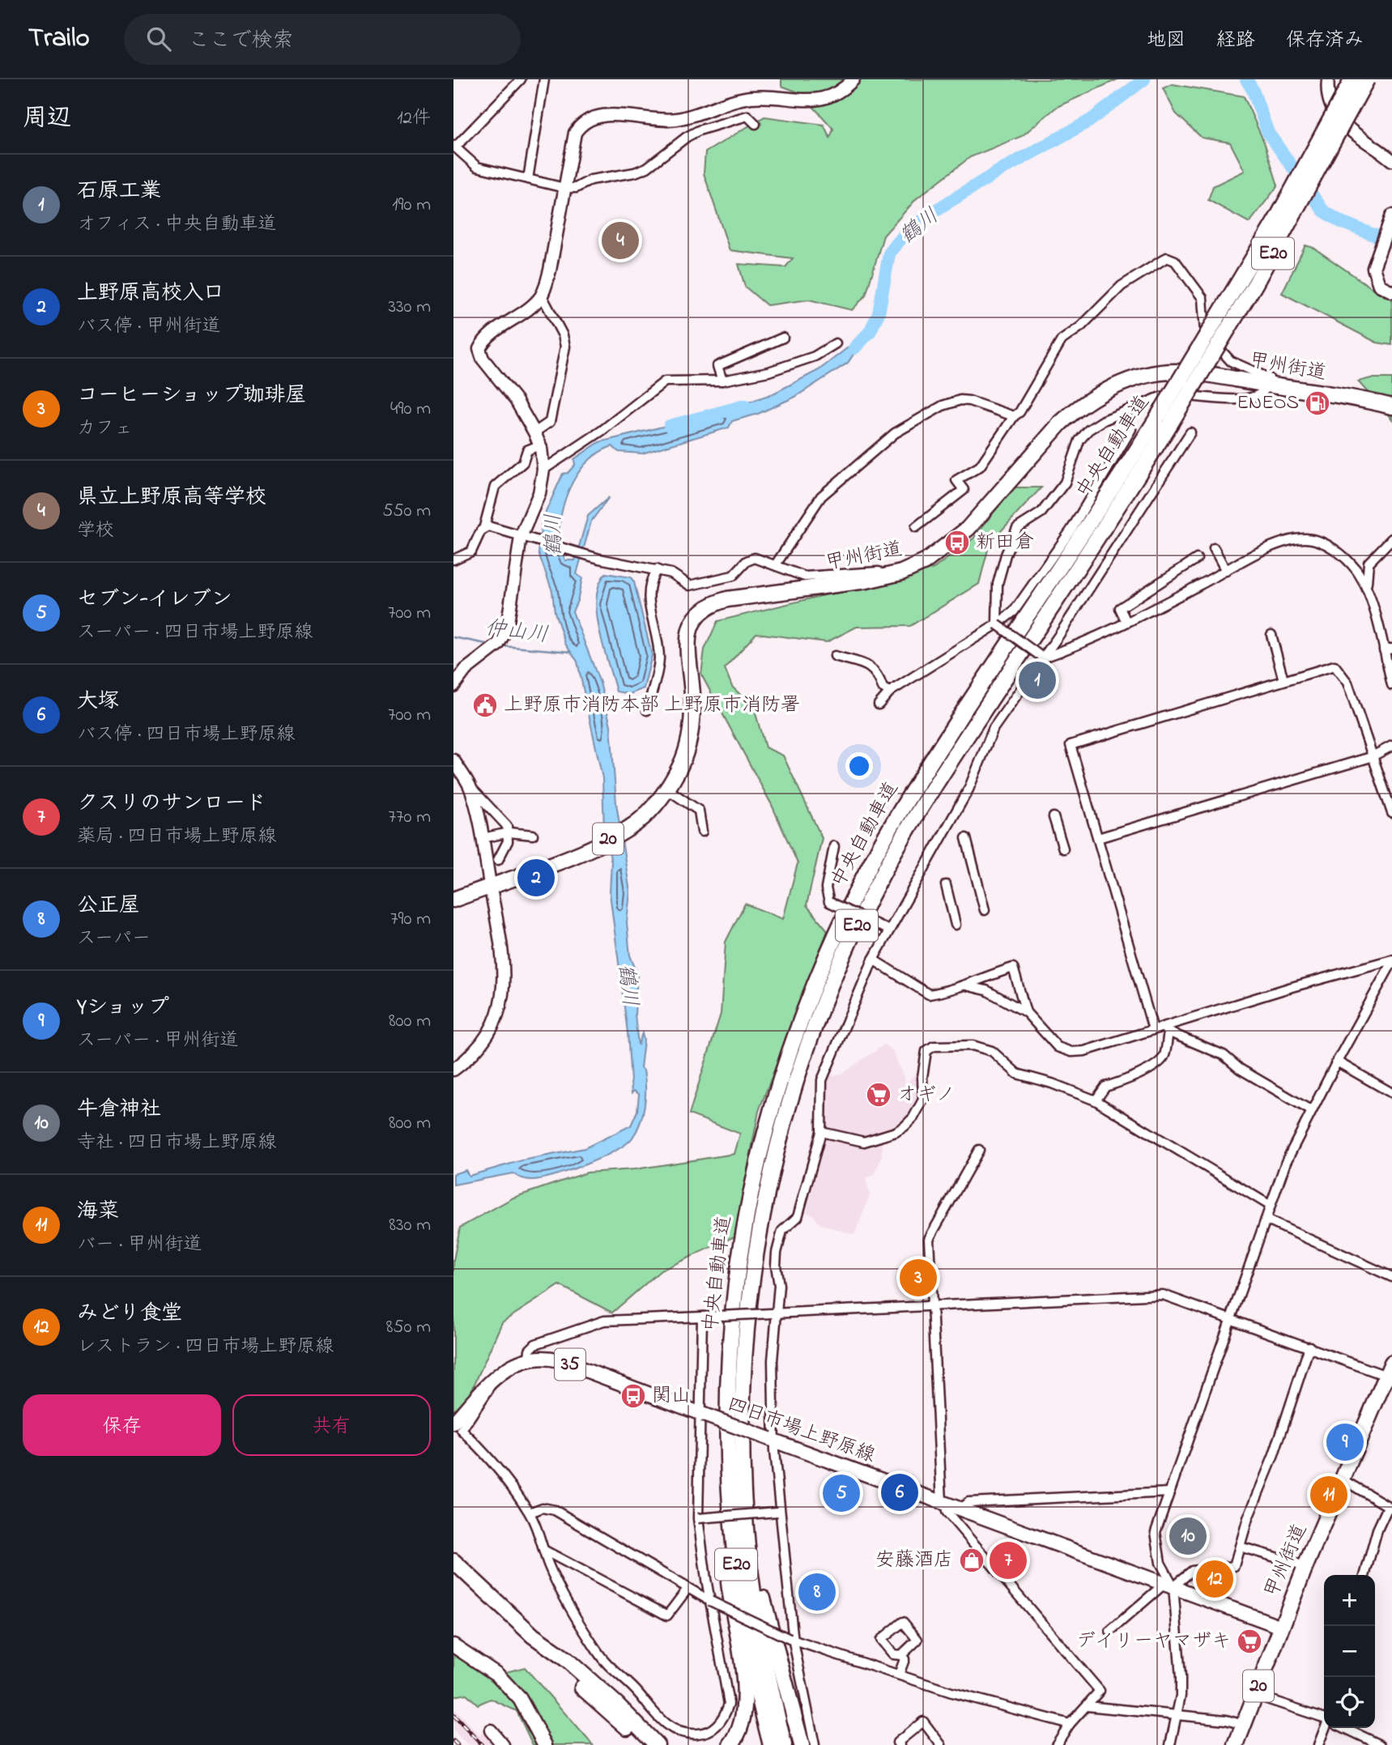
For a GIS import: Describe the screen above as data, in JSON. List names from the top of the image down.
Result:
{
  "streets": {
    "highway": [
      "E20",
      "甲州街道",
      "中央自動車道",
      "20"
    ],
    "main road": ["35", "四日市場上野原線"]
  },
  "crossings": [
    ["甲州街道", "四日市場上野原線"]
  ],
  "water": ["鶴川", "仲山川"],
  "places": {
    "fuel station": ["ENEOS"],
    "bus stop": ["新田倉", "関山"],
    "public building": ["上野原市消防本部 上野原市消防署"],
    "supermarket": ["オギノ", "デイリーヤマザキ"],
    "shop": ["安藤酒店"]
  },
  "page": {
    "header": "Trailo",
    "search": "ここで検索",
    "nav": ["地図", "経路", "保存済み"],
    "heading": ["周辺", "12件"],
    "list": [
      {
        "mark": "1",
        "name": "石原工業",
        "note": "オフィス · 中央自動車道",
        "value": "190 m"
      },
      {
        "mark": "2",
        "name": "上野原高校入口",
        "note": "バス停 · 甲州街道",
        "value": "330 m"
      },
      {
        "mark": "3",
        "name": "コーヒーショップ珈琲屋",
        "note": "カフェ",
        "value": "490 m"
      },
      {
        "mark": "4",
        "name": "県立上野原高等学校",
        "note": "学校",
        "value": "550 m"
      },
      {
        "mark": "5",
        "name": "セブン-イレブン",
        "note": "スーパー · 四日市場上野原線",
        "value": "700 m"
      },
      {
        "mark": "6",
        "name": "大塚",
        "note": "バス停 · 四日市場上野原線",
        "value": "700 m"
      },
      {
        "mark": "7",
        "name": "クスリのサンロード",
        "note": "薬局 · 四日市場上野原線",
        "value": "770 m"
      },
      {
        "mark": "8",
        "name": "公正屋",
        "note": "スーパー",
        "value": "790 m"
      },
      {
        "mark": "9",
        "name": "Yショップ",
        "note": "スーパー · 甲州街道",
        "value": "800 m"
      },
      {
        "mark": "10",
        "name": "牛倉神社",
        "note": "寺社 · 四日市場上野原線",
        "value": "800 m"
      },
      {
        "mark": "11",
        "name": "海菜",
        "note": "バー · 甲州街道",
        "value": "830 m"
      },
      {
        "mark": "12",
        "name": "みどり食堂",
        "note": "レストラン · 四日市場上野原線",
        "value": "850 m"
      }
    ],
    "pins": [
      "4",
      "1",
      "2",
      "3",
      "9",
      "6",
      "5",
      "11",
      "10",
      "7",
      "12",
      "8"
    ],
    "buttons": ["保存", "共有"],
    "map_buttons": ["+", "−"]
  }
}
